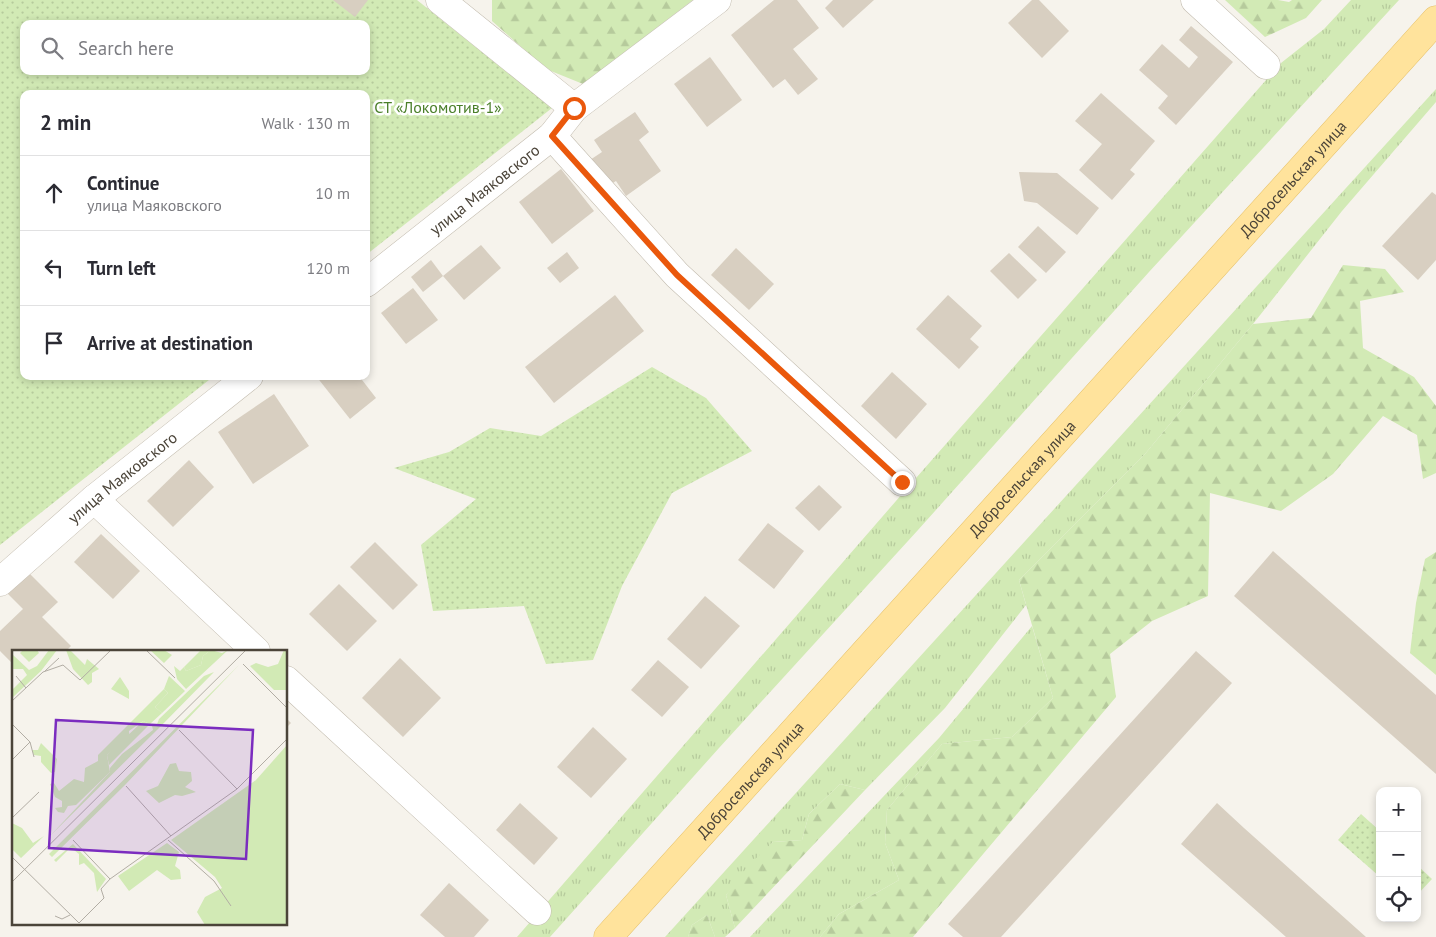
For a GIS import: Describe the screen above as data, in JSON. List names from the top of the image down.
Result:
{
  "streets": {
    "main road": ["Добросельская улица"],
    "street": ["улица Маяковского"]
  },
  "parks": ["СТ «Локомотив-1»"],
  "page": {
    "search": "Search here",
    "heading": ["2 min", "Walk · 130 m"],
    "list": [
      ["Continue", "улица Маяковского", "10 m"],
      ["Turn left", "120 m"],
      "Arrive at destination"
    ],
    "map_buttons": ["+", "−"]
  }
}
